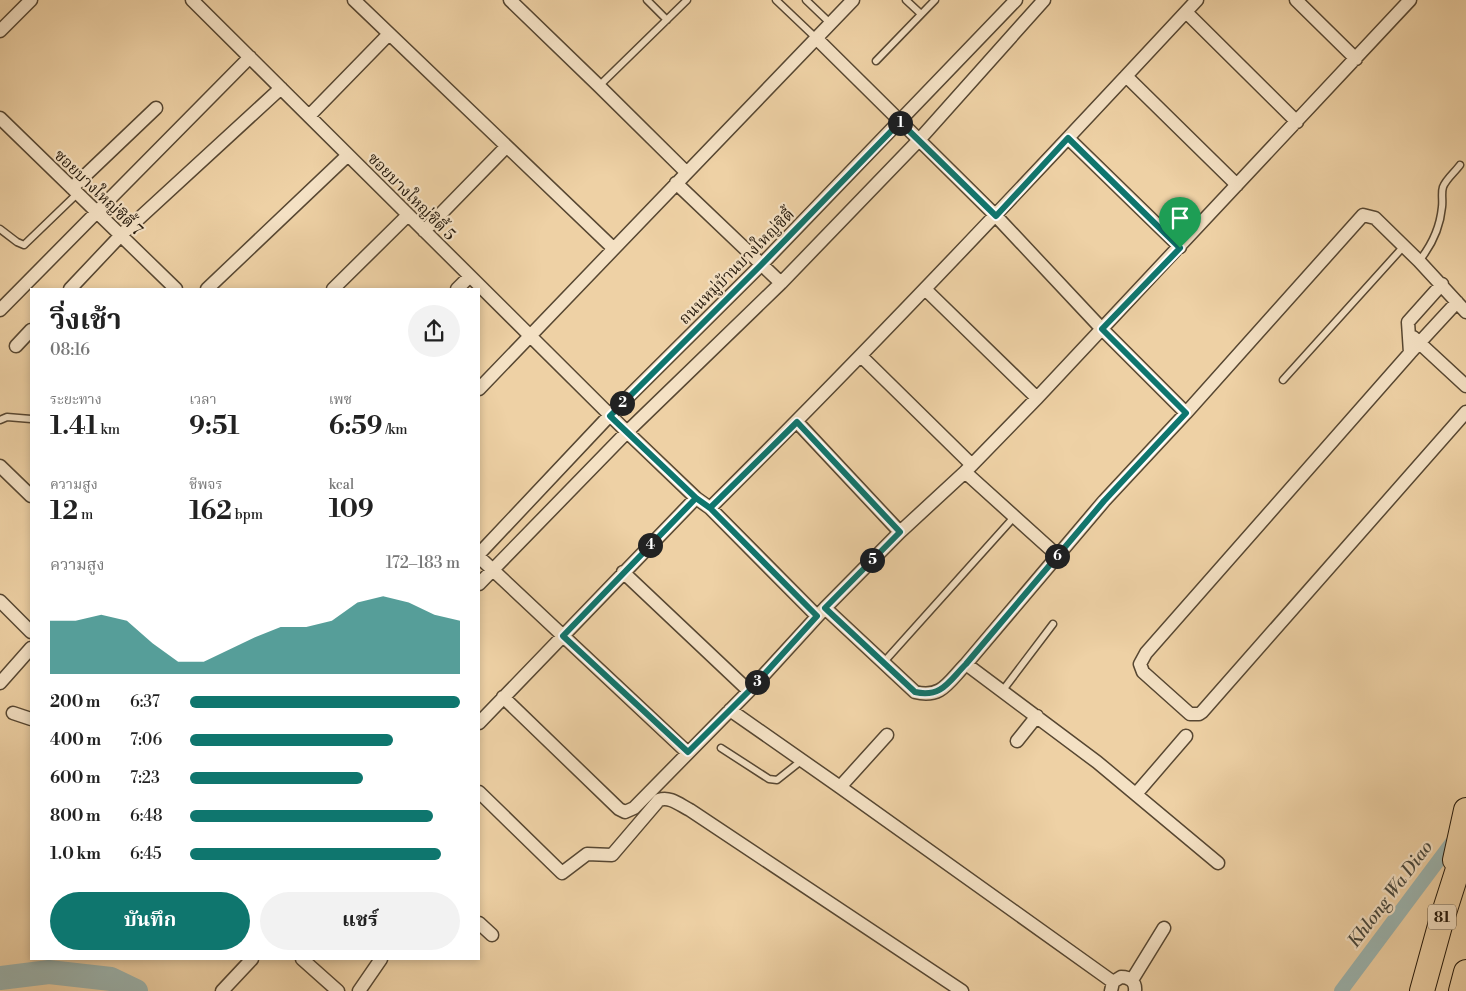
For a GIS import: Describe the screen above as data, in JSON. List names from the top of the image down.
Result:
{
  "streets": {
    "highway": ["81"],
    "street": ["ซอยบางใหญ่ซิตี้ 7", "ซอยบางใหญ่ซิตี้ 5", "ถนนหมู่บ้านบางใหญ่ซิตี้"]
  },
  "crossings": [
    ["ซอยบางใหญ่ซิตี้ 5", "ถนนหมู่บ้านบางใหญ่ซิตี้"]
  ],
  "water": ["Khlong Wa Diao"],
  "page": {
    "pins": [
      "1",
      "2",
      "4",
      "6",
      "5",
      "3"
    ],
    "heading": ["วิ่งเช้า", "08:16"],
    "stats": [
      ["ระยะทาง", "1.41 km"],
      ["เวลา", "9:51"],
      ["เพซ", "6:59 /km"],
      ["ความสูง", "12 m"],
      ["ชีพจร", "162 bpm"],
      ["kcal", "109"]
    ],
    "chart": ["ความสูง", "172–183 m"],
    "list": [
      {
        "name": "200 m",
        "note": "6:37"
      },
      {
        "name": "400 m",
        "note": "7:06"
      },
      {
        "name": "600 m",
        "note": "7:23"
      },
      {
        "name": "800 m",
        "note": "6:48"
      },
      {
        "name": "1.0 km",
        "note": "6:45"
      }
    ],
    "buttons": ["บันทึก", "แชร์"]
  }
}
